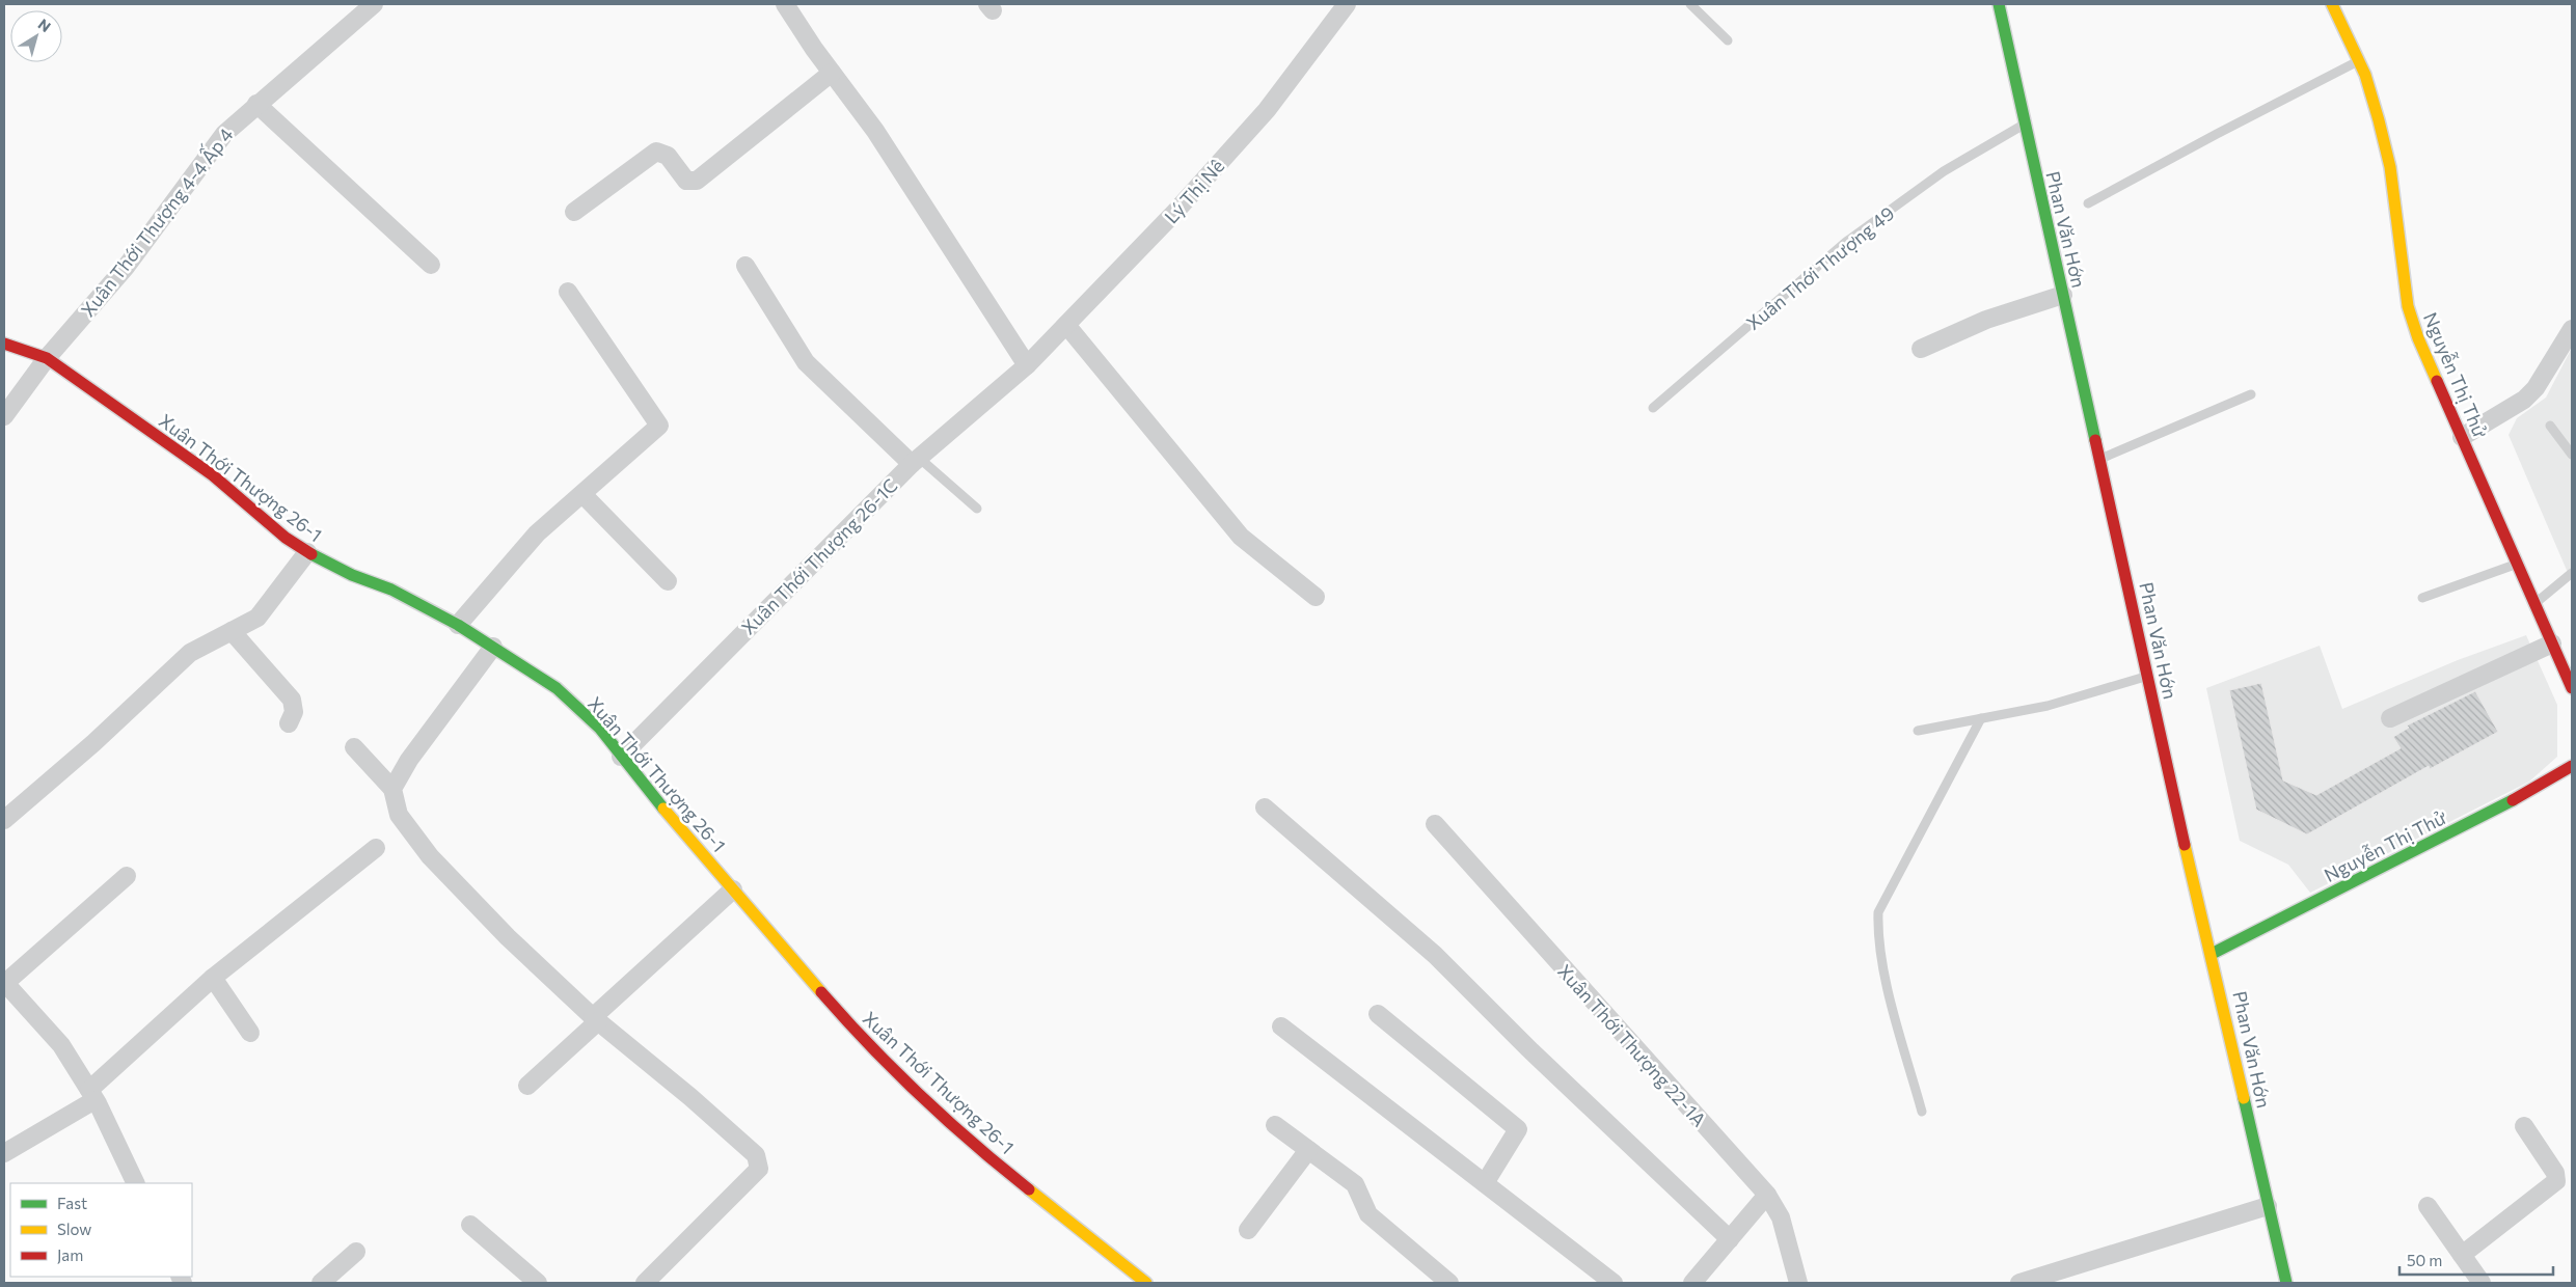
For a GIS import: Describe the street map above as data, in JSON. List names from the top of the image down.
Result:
{
  "streets": {
    "street": [
      "Lý Thị Nê",
      "Xuân Thới Thượng 4-4 Ấp 4",
      "Phan Văn Hớn",
      "Nguyễn Thị Thử",
      "Xuân Thới Thượng 26-1",
      "Xuân Thới Thượng 26-1C",
      "Xuân Thới Thượng 22-1A"
    ],
    "lane": ["Xuân Thới Thượng 49"]
  },
  "crossings": [
    ["Lý Thị Nê", "Xuân Thới Thượng 26-1C"],
    ["Xuân Thới Thượng 4-4 Ấp 4", "Xuân Thới Thượng 26-1"],
    ["Phan Văn Hớn", "Xuân Thới Thượng 49"],
    ["Phan Văn Hớn", "Nguyễn Thị Thử"],
    ["Xuân Thới Thượng 26-1", "Xuân Thới Thượng 26-1C"]
  ],
  "legend": ["Fast", "Slow", "Jam"],
  "scale_bar": "50 m",
  "north": "top right"
}
